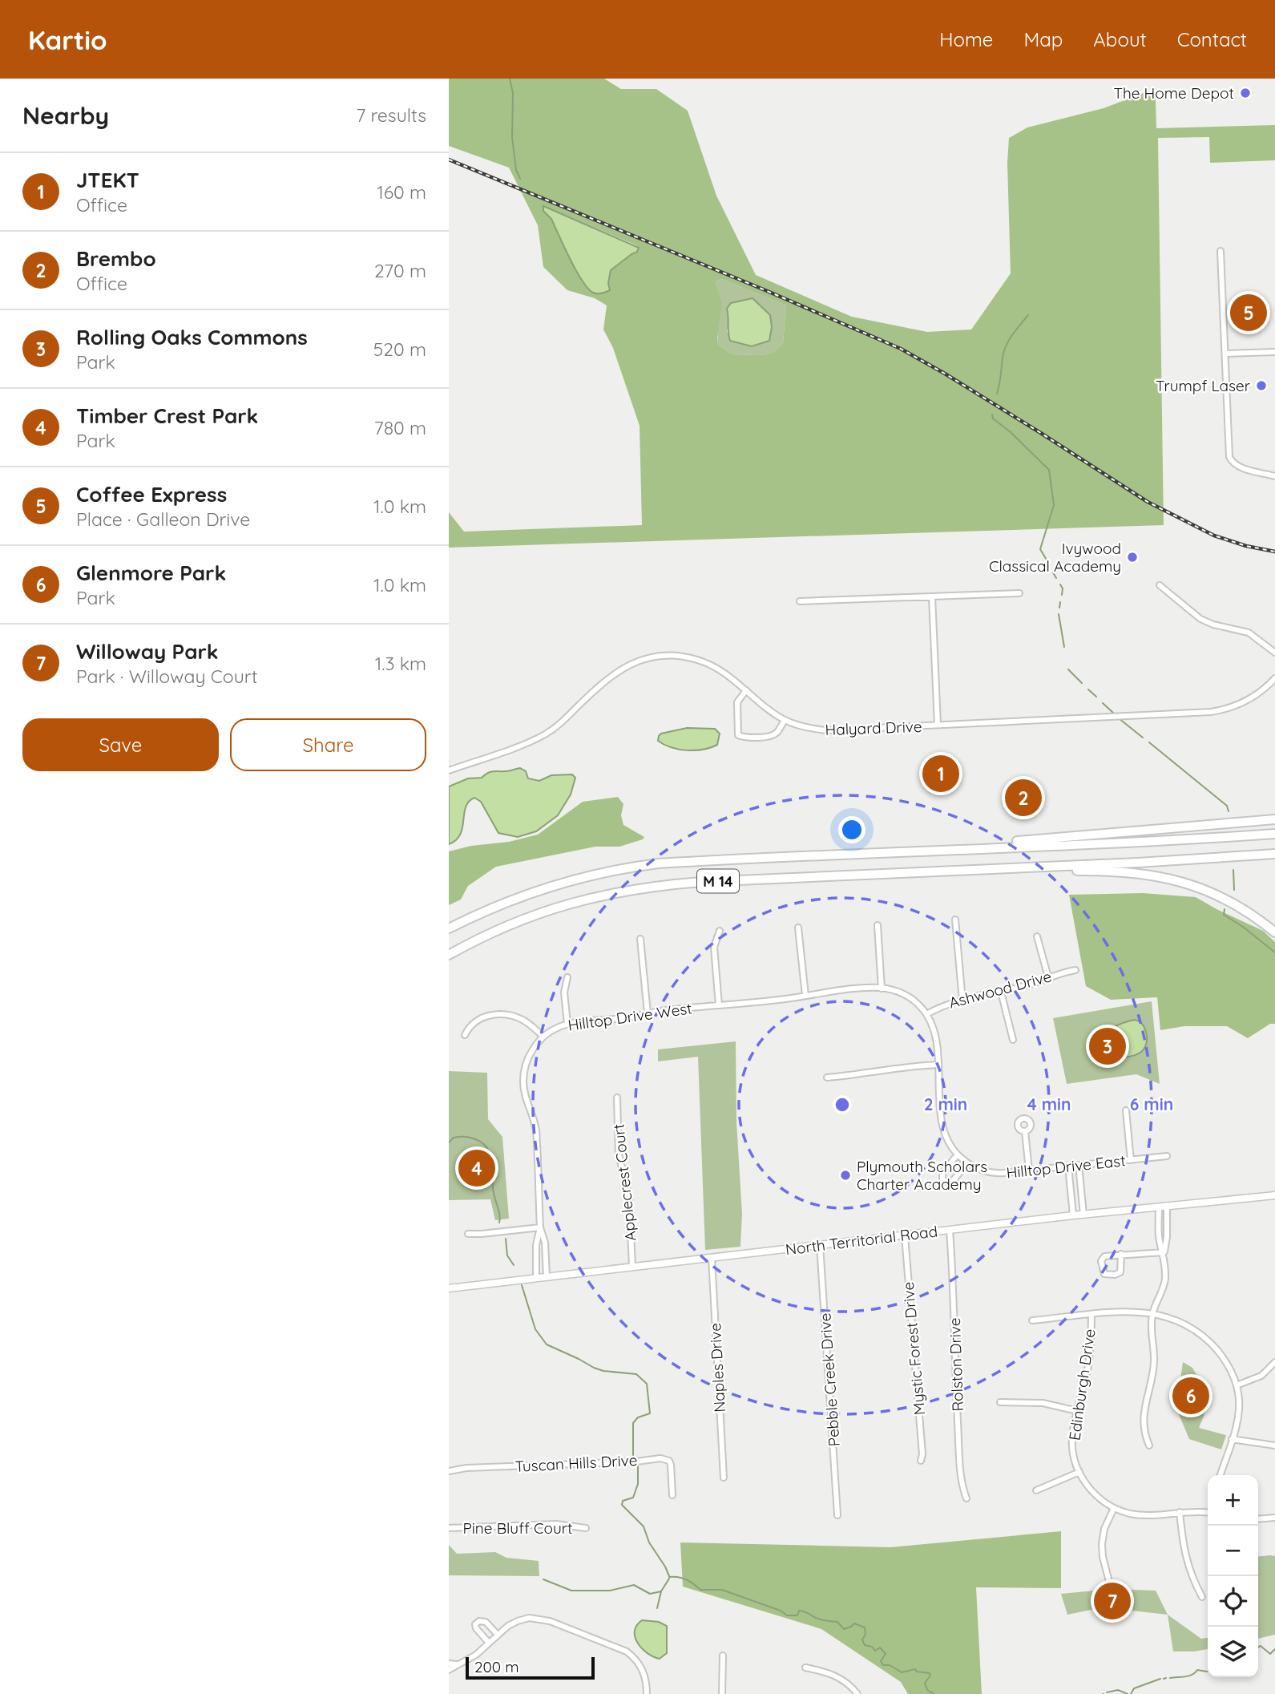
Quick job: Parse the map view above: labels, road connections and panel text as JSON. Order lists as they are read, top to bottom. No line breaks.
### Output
{"streets":{"highway":["M 14"],"main road":["North Territorial Road"],"street":["Halyard Drive","Ashwood Drive","Hilltop Drive West","Hilltop Drive East","Applecrest Court","Mystic Forest Drive","Rolston Drive","Naples Drive","Pebble Creek Drive","Edinburgh Drive","Tuscan Hills Drive","Pine Bluff Court"]},"crossings":[["Ashwood Drive","Hilltop Drive East"],["Hilltop Drive West","Hilltop Drive East"],["Hilltop Drive West","North Territorial Road"],["Applecrest Court","North Territorial Road"],["North Territorial Road","Mystic Forest Drive"],["North Territorial Road","Rolston Drive"],["North Territorial Road","Naples Drive"],["North Territorial Road","Pebble Creek Drive"]],"places":["The Home Depot","Trumpf Laser","Ivywood Classical Academy","Plymouth Scholars Charter Academy"],"scale_bar":"200 m","page":{"header":"Kartio","nav":["Home","Map","About","Contact"],"heading":["Nearby","7 results"],"list":[{"mark":"1","name":"JTEKT","note":"Office","value":"160 m"},{"mark":"2","name":"Brembo","note":"Office","value":"270 m"},{"mark":"3","name":"Rolling Oaks Commons","note":"Park","value":"520 m"},{"mark":"4","name":"Timber Crest Park","note":"Park","value":"780 m"},{"mark":"5","name":"Coffee Express","note":"Place · Galleon Drive","value":"1.0 km"},{"mark":"6","name":"Glenmore Park","note":"Park","value":"1.0 km"},{"mark":"7","name":"Willoway Park","note":"Park · Willoway Court","value":"1.3 km"}],"pins":["5","1","2","3","4","6","7"],"buttons":["Save","Share"],"map_buttons":["+","−"],"scale":"200 m"},"rings":["2 min","4 min","6 min"]}
